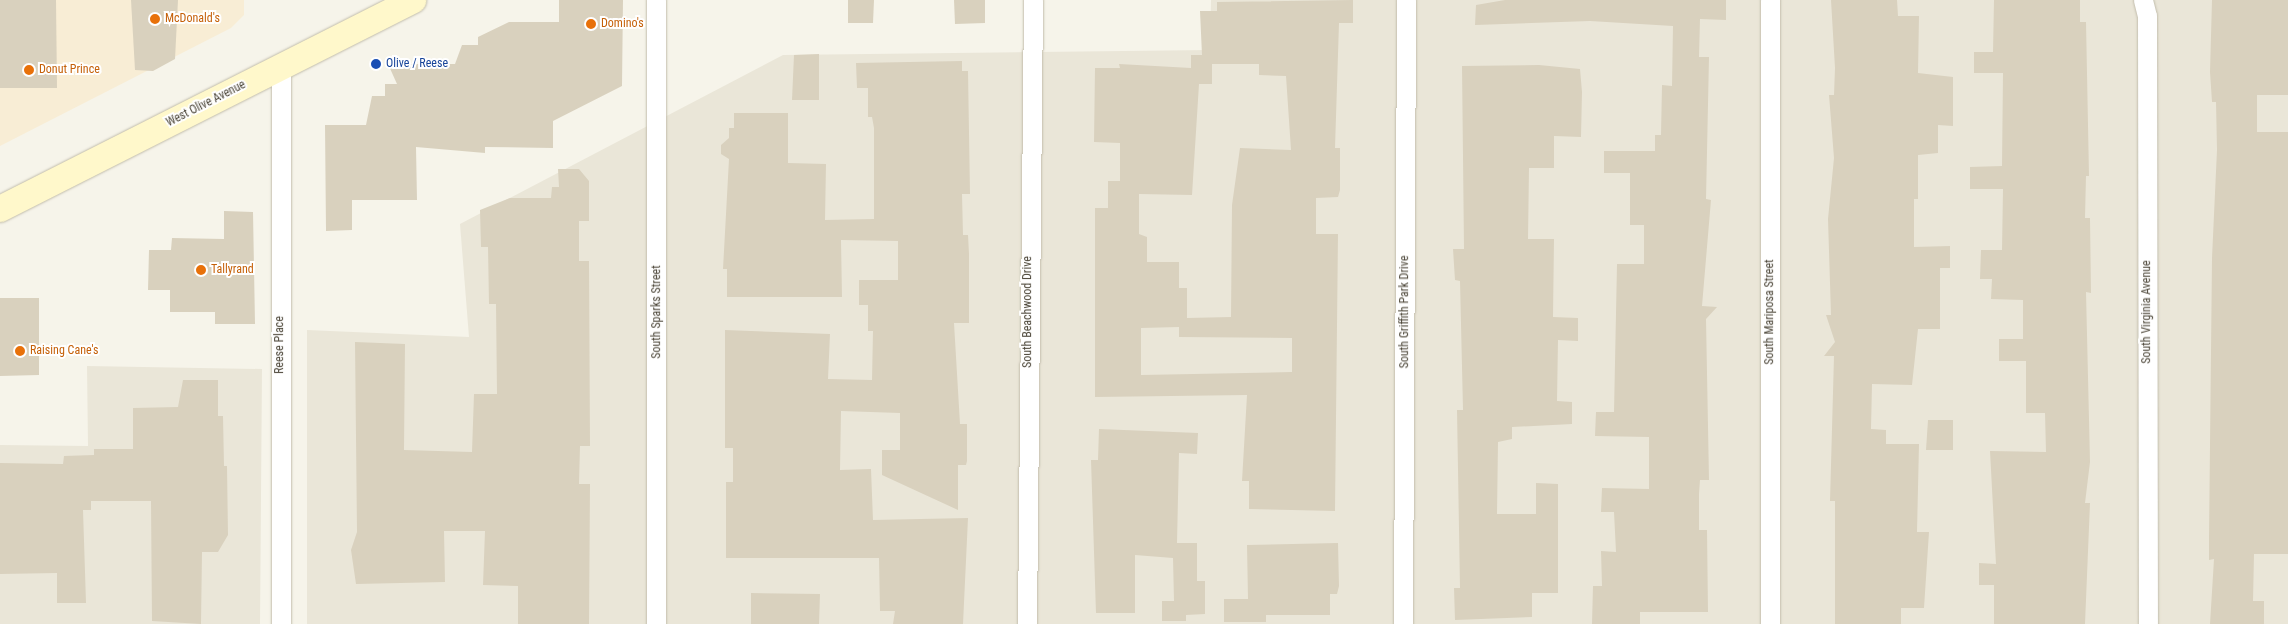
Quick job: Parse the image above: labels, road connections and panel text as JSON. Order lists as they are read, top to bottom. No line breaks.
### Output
{"streets":{"main road":["West Olive Avenue"],"street":["South Sparks Street","South Beachwood Drive","South Griffith Park Drive","South Mariposa Street","South Virginia Avenue","Reese Place"]},"crossings":[["West Olive Avenue","Reese Place"]],"places":["McDonald's","Domino's","Olive / Reese","Donut Prince","Tallyrand","Raising Cane's"]}
